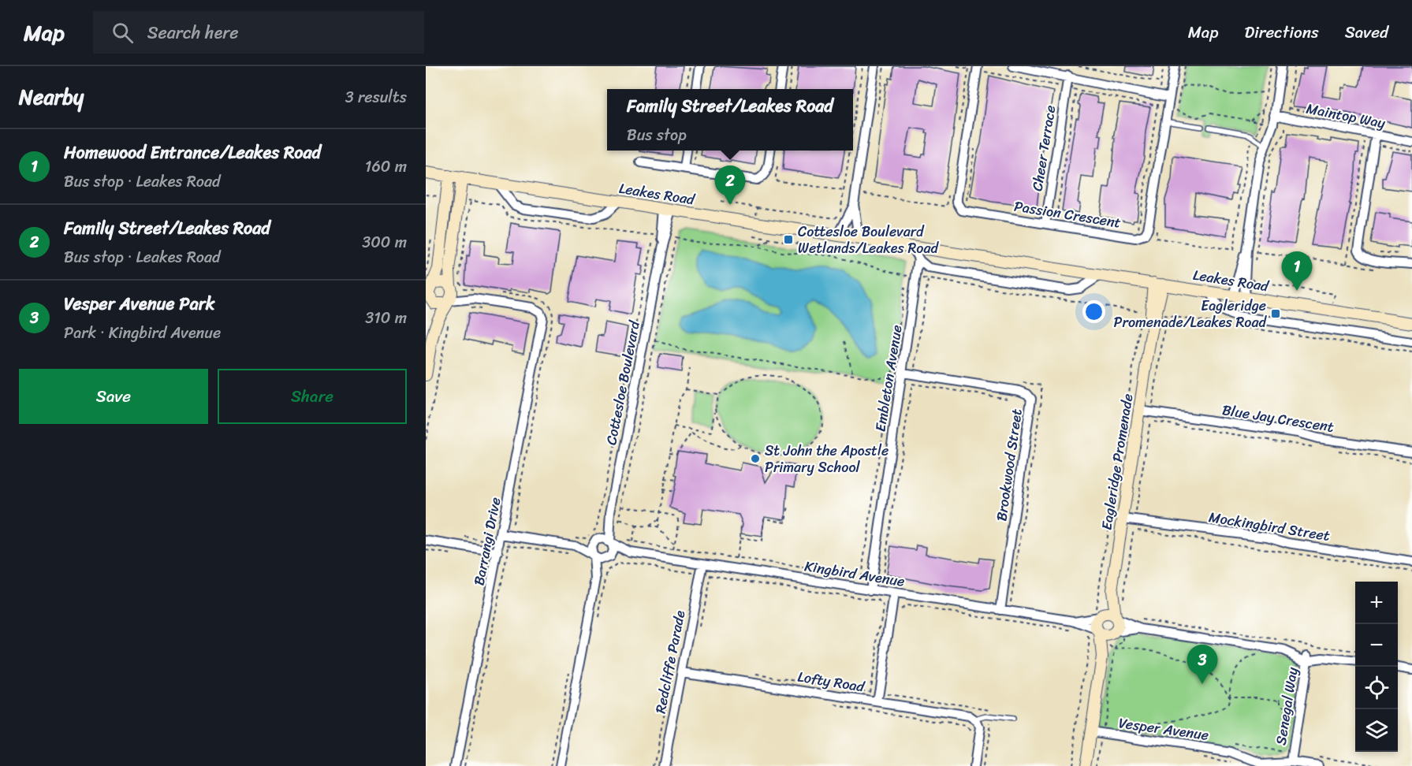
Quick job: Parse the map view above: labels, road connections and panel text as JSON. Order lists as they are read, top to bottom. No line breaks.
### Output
{"streets":{"main road":["Leakes Road","Eagleridge Promenade"],"street":["Maintop Way","Cheer Terrace","Passion Crescent","Embleton Avenue","Cottesloe Boulevard","Blue Jay Crescent","Brookwood Street","Mockingbird Street","Barrangi Drive","Kingbird Avenue","Redcliffe Parade","Lofty Road","Senegal Way","Vesper Avenue"]},"crossings":[["Cheer Terrace","Passion Crescent"],["Leakes Road","Cottesloe Boulevard"],["Leakes Road","Eagleridge Promenade"],["Embleton Avenue","Brookwood Street"],["Embleton Avenue","Kingbird Avenue"],["Cottesloe Boulevard","Kingbird Avenue"],["Blue Jay Crescent","Eagleridge Promenade"],["Eagleridge Promenade","Mockingbird Street"],["Eagleridge Promenade","Kingbird Avenue"],["Brookwood Street","Kingbird Avenue"],["Kingbird Avenue","Redcliffe Parade"],["Redcliffe Parade","Lofty Road"],["Senegal Way","Vesper Avenue"]],"places":{"transit":["Cottesloe Boulevard Wetlands/Leakes Road","Eagleridge Promenade/Leakes Road"],"other":["St John the Apostle Primary School"]},"page":{"header":"Map","search":"Search here","nav":["Map","Directions","Saved"],"heading":["Nearby","3 results"],"popup":["Family Street/Leakes Road","Bus stop"],"list":[{"mark":"1","name":"Homewood Entrance/Leakes Road","note":"Bus stop · Leakes Road","value":"160 m"},{"mark":"2","name":"Family Street/Leakes Road","note":"Bus stop · Leakes Road","value":"300 m"},{"mark":"3","name":"Vesper Avenue Park","note":"Park · Kingbird Avenue","value":"310 m"}],"pins":["2","1","3"],"buttons":["Save","Share"],"map_buttons":["+","−"]}}
